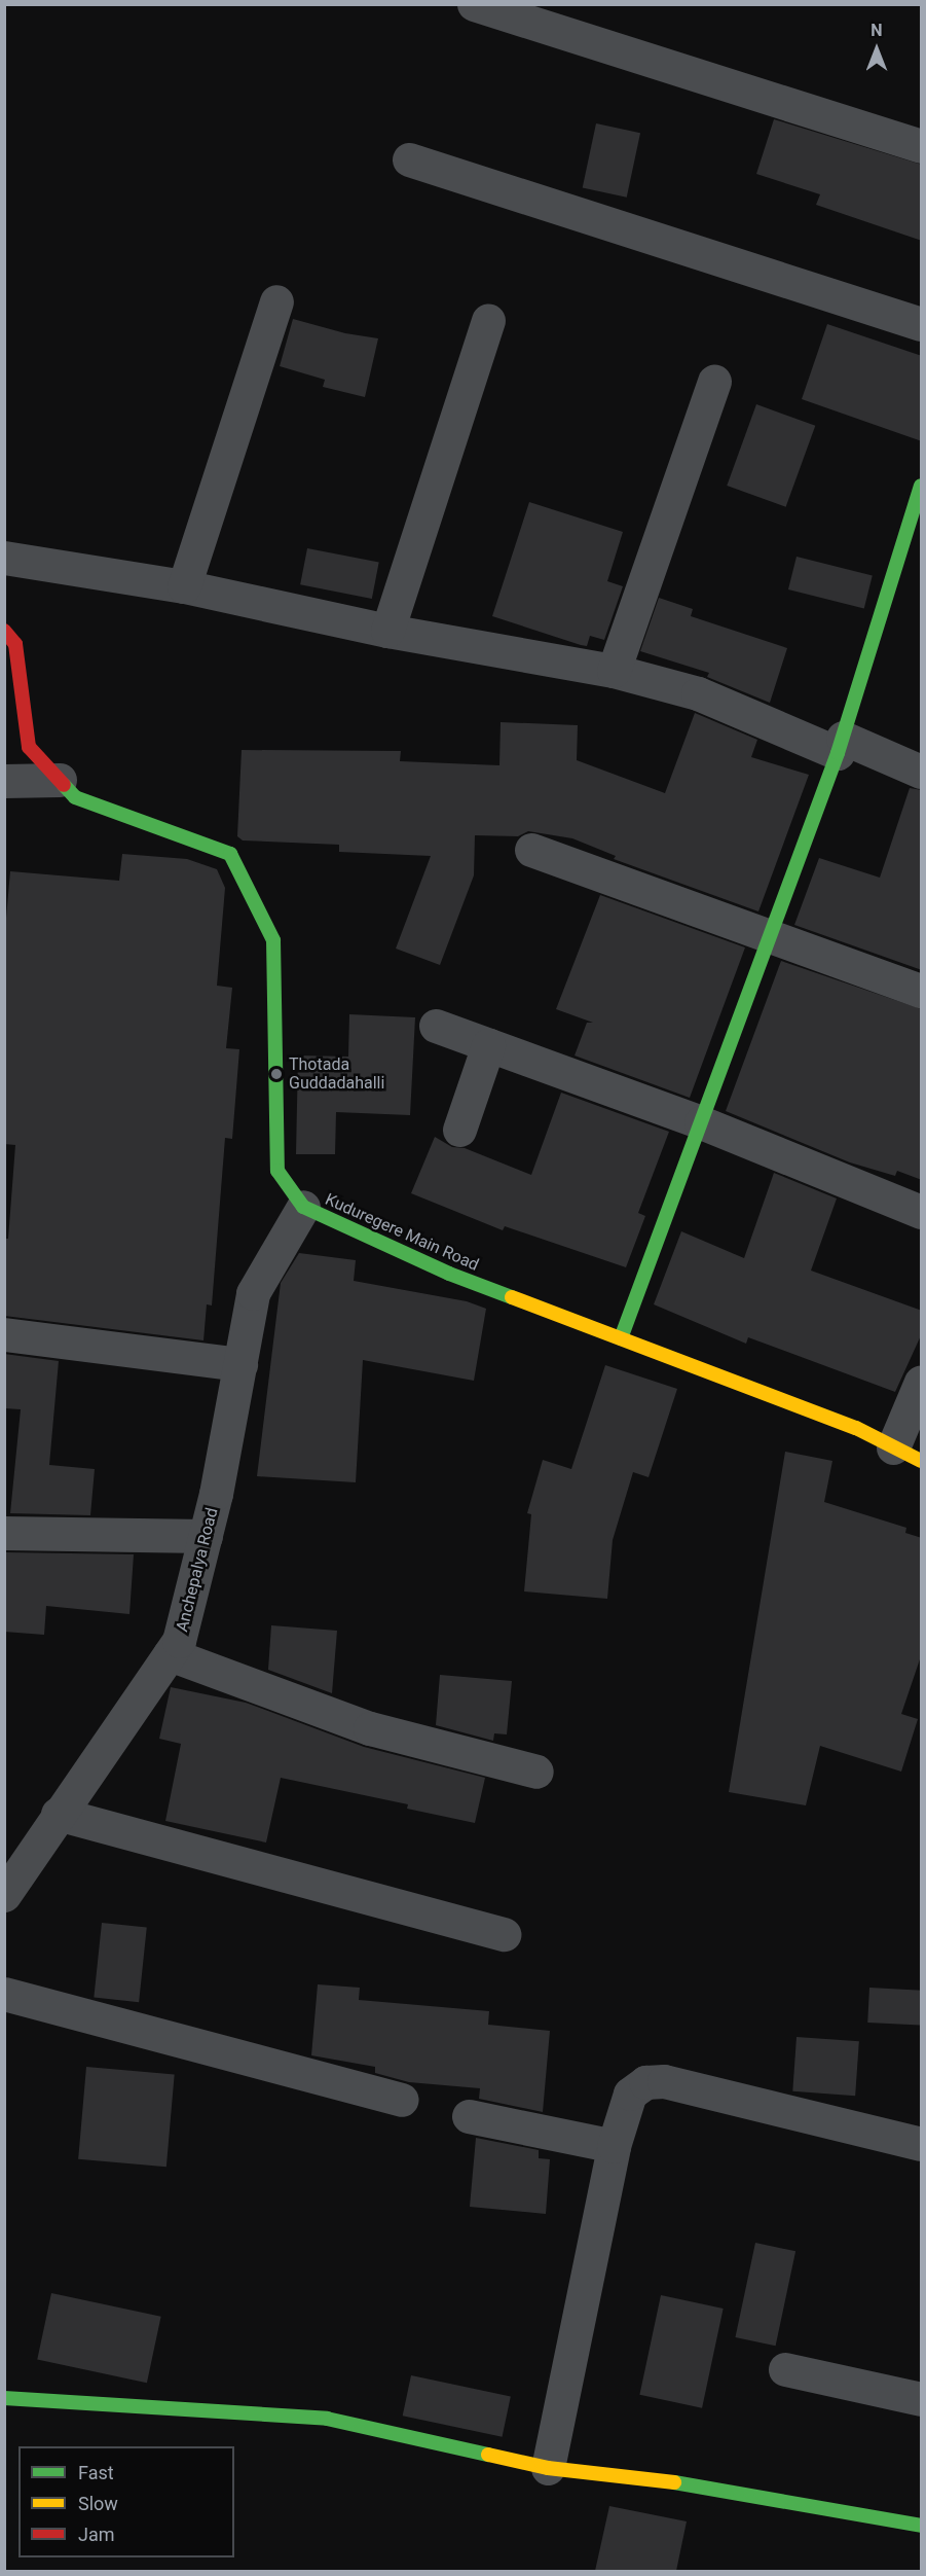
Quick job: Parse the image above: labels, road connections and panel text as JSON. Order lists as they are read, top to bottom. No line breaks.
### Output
{"streets":{"street":["Kuduregere Main Road","Anchepalya Road"]},"crossings":[["Kuduregere Main Road","Anchepalya Road"]],"places":["Thotada Guddadahalli"],"legend":["Fast","Slow","Jam"],"north":"top"}
